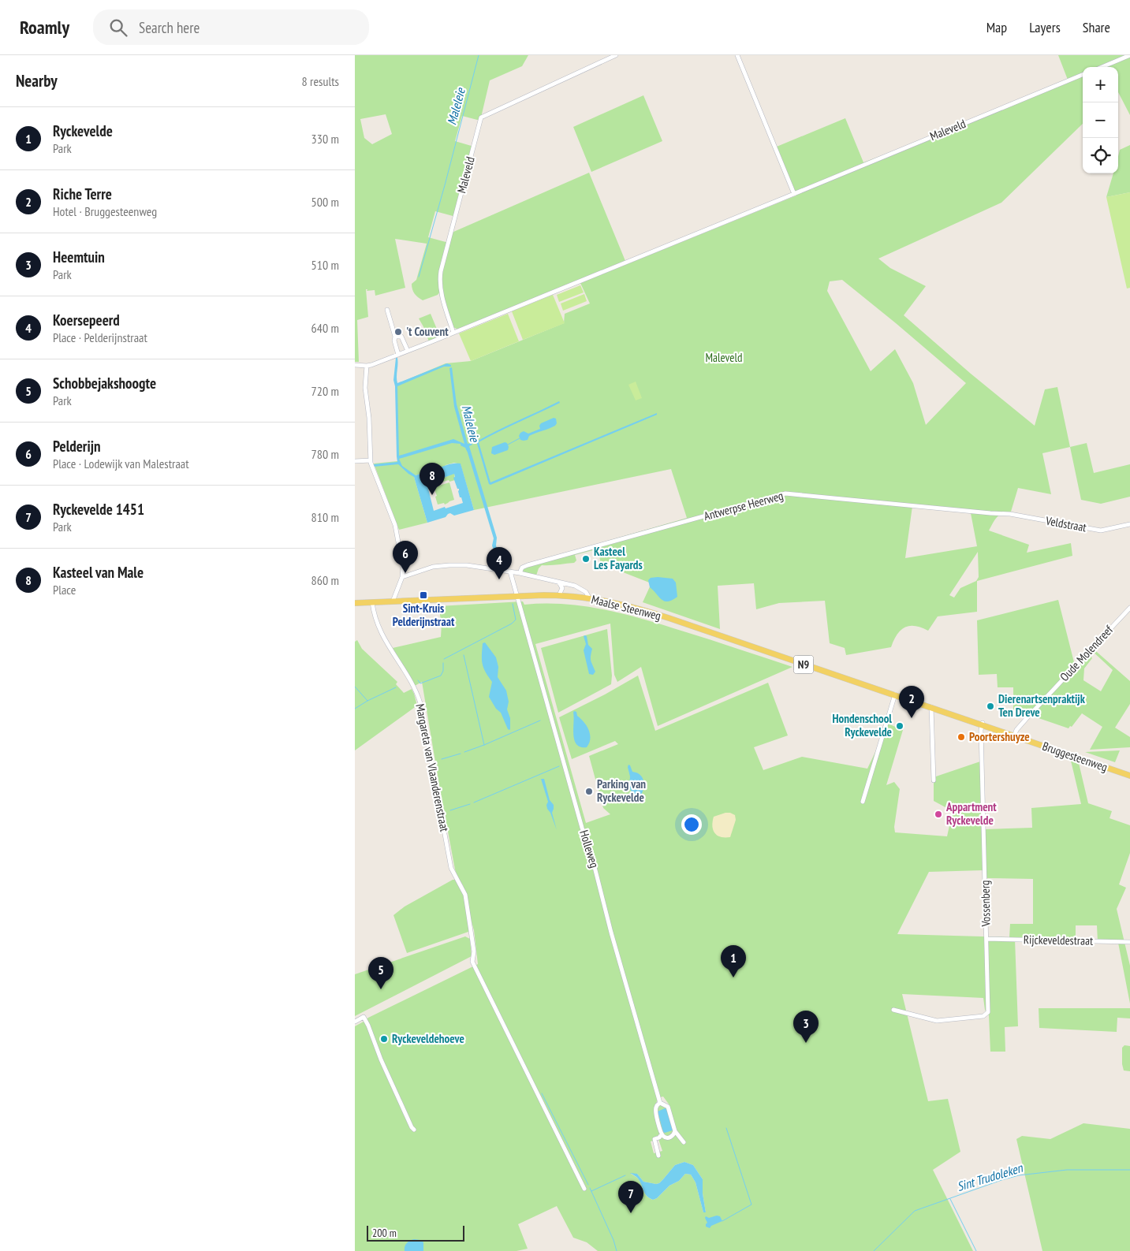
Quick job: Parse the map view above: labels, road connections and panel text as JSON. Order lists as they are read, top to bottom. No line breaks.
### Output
{"streets":{"main road":["Maalse Steenweg","N9","Bruggesteenweg"],"street":["Maleveld","Antwerpse Heerweg","Veldstraat","Oude Molendreef","Margareta van Vlaanderenstraat","Holleweg","Vossenberg","Rijckeveldestraat"]},"crossings":[["Antwerpse Heerweg","Veldstraat"],["Maalse Steenweg","Bruggesteenweg"],["Maalse Steenweg","Margareta van Vlaanderenstraat"],["Maalse Steenweg","Holleweg"],["Oude Molendreef","Bruggesteenweg"],["Bruggesteenweg","Vossenberg"],["Vossenberg","Rijckeveldestraat"]],"water":["Maleleie","Sint Trudoleken"],"parks":["Maleveld"],"places":{"other":["'t Couvent","Kasteel Les Fayards","Dierenartsenpraktijk Ten Dreve","Hondenschool Ryckevelde","Poortershuyze","Parking van Ryckevelde","Appartment Ryckevelde","Ryckeveldehoeve"],"transit":["Sint-Kruis Pelderijnstraat"]},"scale_bar":"200 m","page":{"header":"Roamly","search":"Search here","nav":["Map","Layers","Share"],"heading":["Nearby","8 results"],"map_buttons":["+","−"],"list":[{"mark":"1","name":"Ryckevelde","note":"Park","value":"330 m"},{"mark":"2","name":"Riche Terre","note":"Hotel · Bruggesteenweg","value":"500 m"},{"mark":"3","name":"Heemtuin","note":"Park","value":"510 m"},{"mark":"4","name":"Koersepeerd","note":"Place · Pelderijnstraat","value":"640 m"},{"mark":"5","name":"Schobbejakshoogte","note":"Park","value":"720 m"},{"mark":"6","name":"Pelderijn","note":"Place · Lodewijk van Malestraat","value":"780 m"},{"mark":"7","name":"Ryckevelde 1451","note":"Park","value":"810 m"},{"mark":"8","name":"Kasteel van Male","note":"Place","value":"860 m"}],"pins":["8","6","4","2","1","5","3","7"],"scale":"200 m"}}
